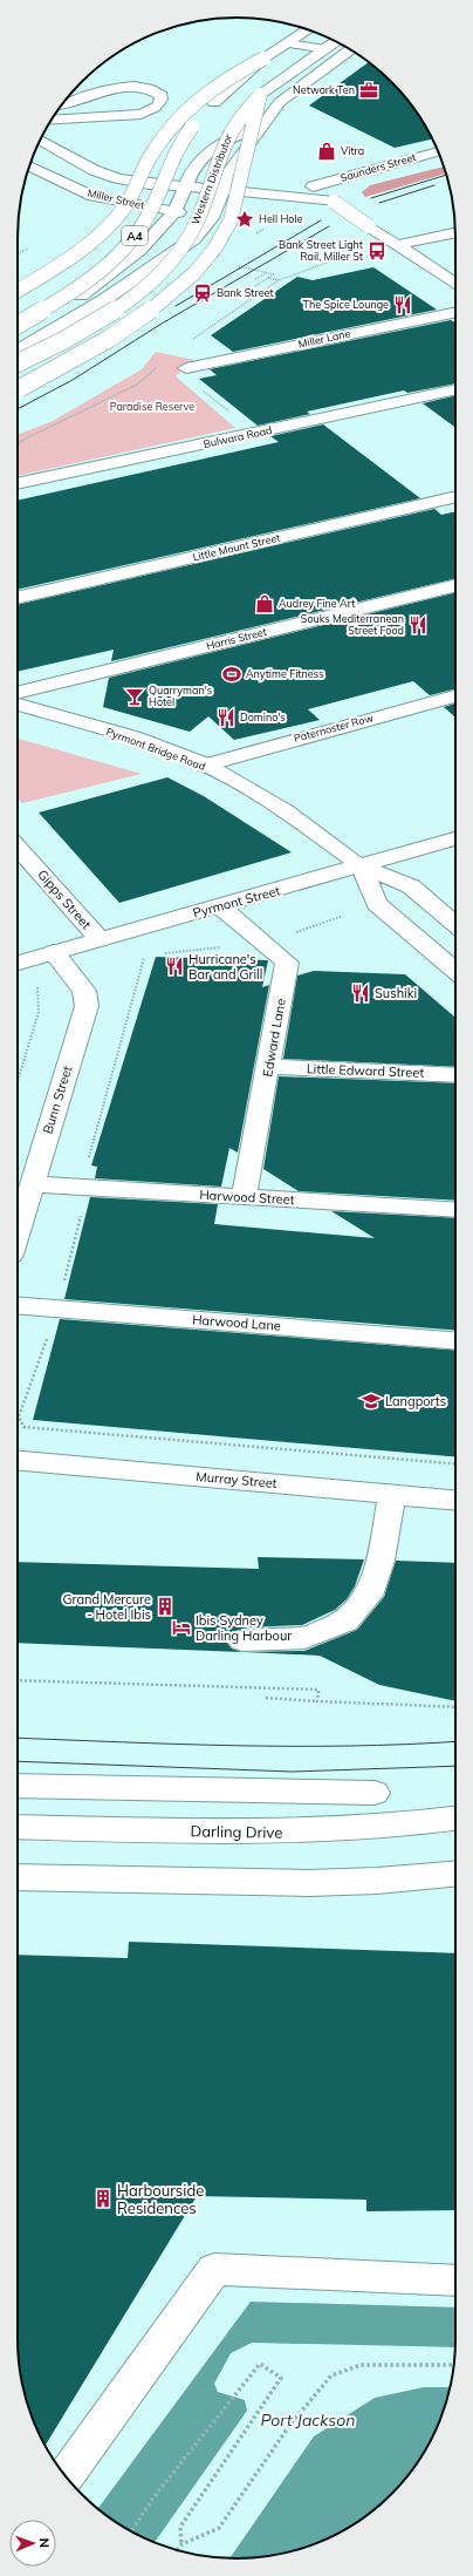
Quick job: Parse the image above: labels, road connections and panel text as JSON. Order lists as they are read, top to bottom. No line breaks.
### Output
{"streets":{"main road":["Saunders Street","Western Distributor","Miller Street","A4","Miller Lane","Bulwara Road","Little Mount Street","Harris Street","Paternoster Row","Pyrmont Bridge Road","Gipps Street","Pyrmont Street","Edward Lane","Little Edward Street","Bunn Street","Harwood Street","Harwood Lane","Murray Street","Darling Drive"]},"crossings":[["Paternoster Row","Pyrmont Bridge Road"],["Pyrmont Bridge Road","Pyrmont Street"],["Gipps Street","Pyrmont Street"],["Pyrmont Street","Edward Lane"],["Pyrmont Street","Bunn Street"],["Edward Lane","Little Edward Street"],["Edward Lane","Harwood Street"],["Bunn Street","Harwood Street"]],"water":["Port Jackson"],"parks":["Paradise Reserve"],"places":{"office":["Network Ten"],"shop":["Vitra","Audrey Fine Art"],"place":["Hell Hole"],"bus stop":["Bank Street Light Rail, Miller St"],"station":["Bank Street"],"restaurant":["The Spice Lounge","Souks Mediterranean Street Food","Domino's","Hurricane's Bar and Grill","Sushiki"],"sports":["Anytime Fitness"],"bar":["Quarryman's Hotel"],"school or university":["Langports"],"building":["Grand Mercure - Hotel Ibis","Harbourside Residences"],"hotel":["Ibis Sydney Darling Harbour"]},"north":"right"}
